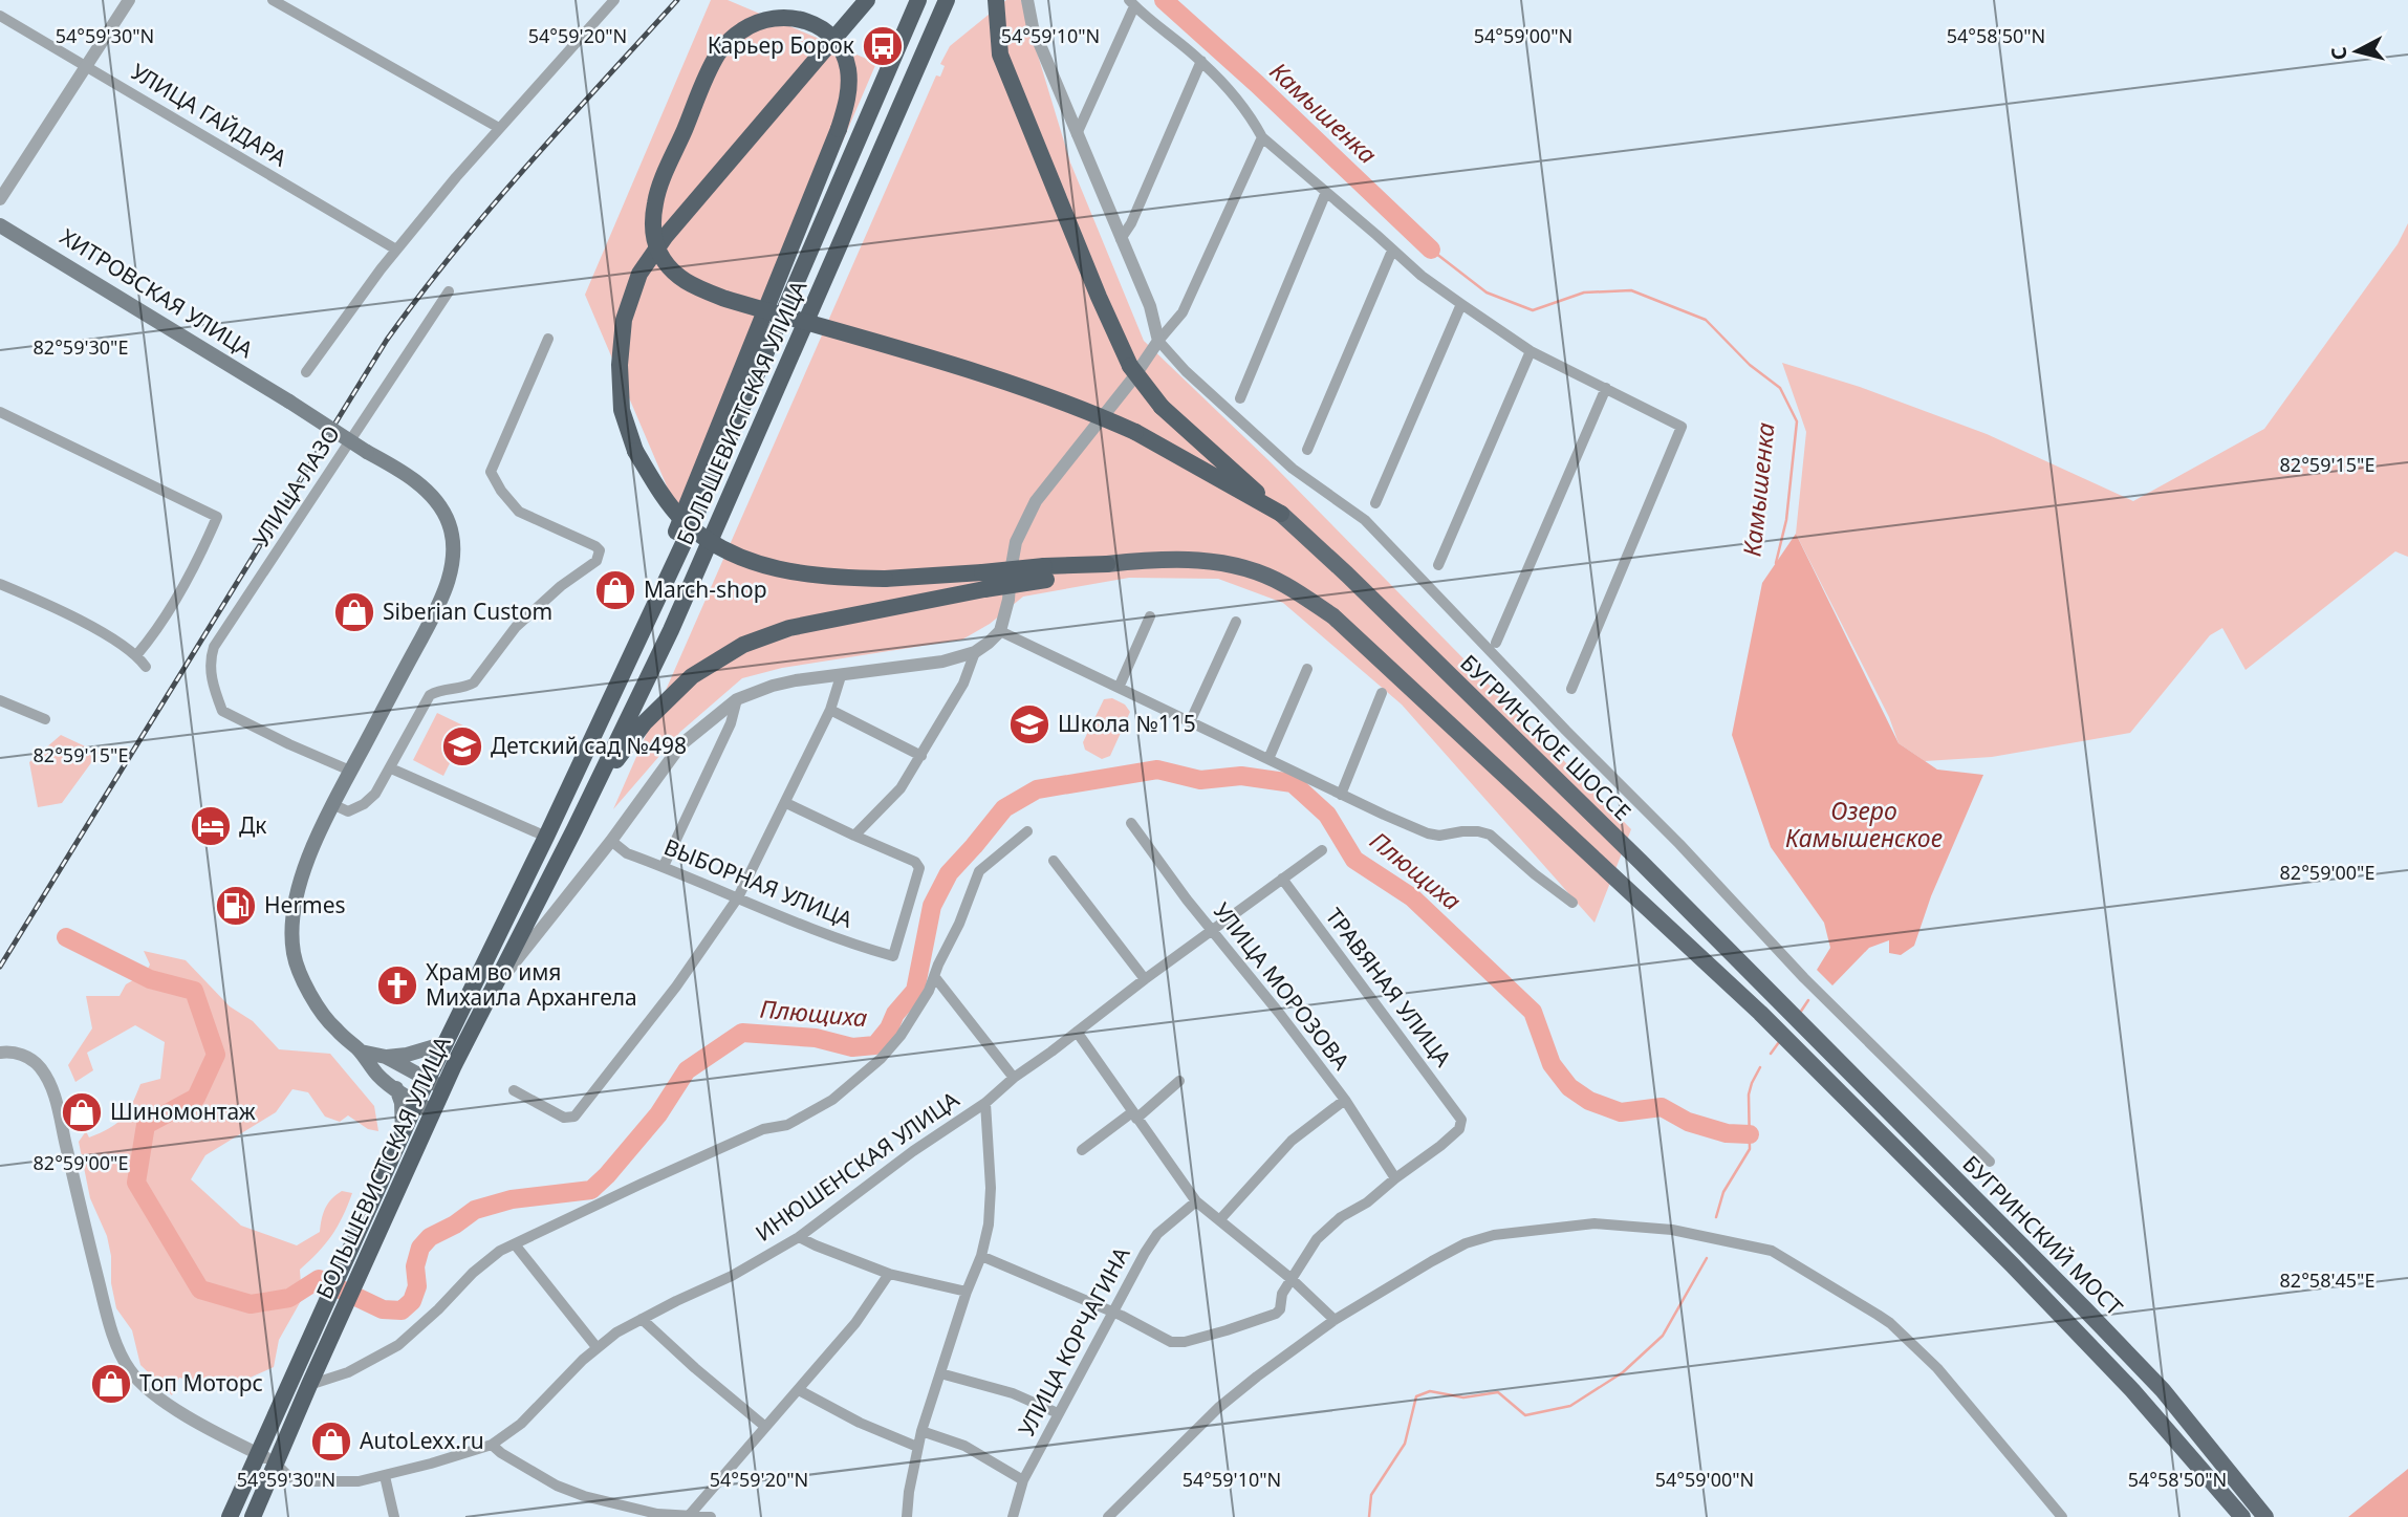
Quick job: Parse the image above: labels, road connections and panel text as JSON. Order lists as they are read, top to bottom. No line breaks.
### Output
{"streets":{"highway":["БОЛЬШЕВИСТСКАЯ УЛИЦА"],"main road":["ХИТРОВСКАЯ УЛИЦА","БУГРИНСКОЕ ШОССЕ","БУГРИНСКИЙ МОСТ"],"street":["УЛИЦА ГАЙДАРА","УЛИЦА ЛАЗО","ВЫБОРНАЯ УЛИЦА","УЛИЦА МОРОЗОВА","ТРАВЯНАЯ УЛИЦА","ИНЮШЕНСКАЯ УЛИЦА","УЛИЦА КОРЧАГИНА"]},"crossings":[["ХИТРОВСКАЯ УЛИЦА","БОЛЬШЕВИСТСКАЯ УЛИЦА"],["ХИТРОВСКАЯ УЛИЦА","УЛИЦА ЛАЗО"],["БОЛЬШЕВИСТСКАЯ УЛИЦА","ИНЮШЕНСКАЯ УЛИЦА"],["БУГРИНСКОЕ ШОССЕ","БУГРИНСКИЙ МОСТ"],["УЛИЦА МОРОЗОВА","ТРАВЯНАЯ УЛИЦА"],["УЛИЦА МОРОЗОВА","ИНЮШЕНСКАЯ УЛИЦА"],["ТРАВЯНАЯ УЛИЦА","ИНЮШЕНСКАЯ УЛИЦА"]],"water":["Камышенка","Озеро Камышенское","Плющиха"],"places":{"bus stop":["Карьер Борок"],"shop":["March-shop","Siberian Custom","Шиномонтаж","Топ Моторс","AutoLexx.ru"],"school or university":["Школа №115","Детский сад №498"],"hotel":["Дк"],"fuel station":["Hermes"],"church":["Храм во имя Михаила Архангела"]},"north":"left","coordinates":["54°59'30\"N","54°59'20\"N","54°59'10\"N","54°59'00\"N","54°58'50\"N","82°59'30\"E","82°59'15\"E","82°59'00\"E","82°58'45\"E"]}
